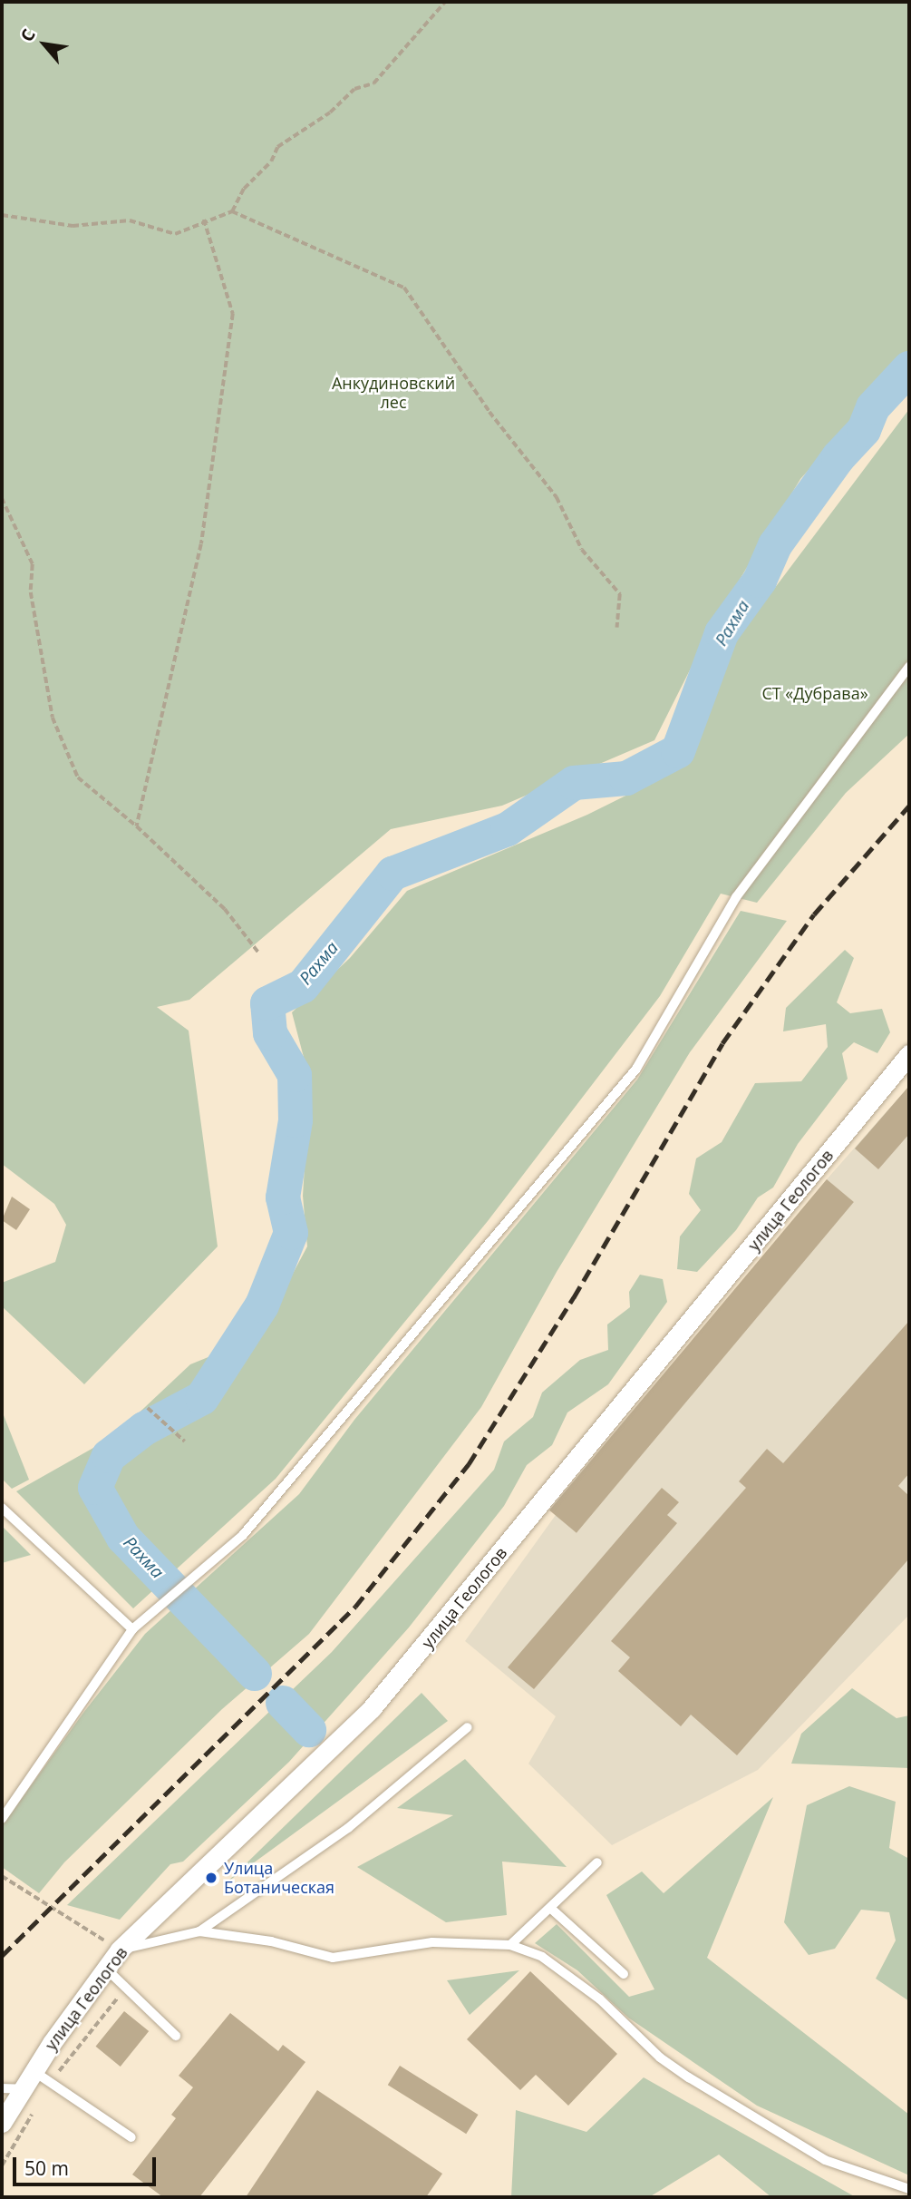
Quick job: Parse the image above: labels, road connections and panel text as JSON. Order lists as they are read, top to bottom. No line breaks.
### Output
{"streets":{"street":["улица Геологов"]},"water":["Рахма"],"parks":["Анкудиновский лес","СТ «Дубрава»"],"places":["Улица Ботаническая"],"scale_bar":"50 m","north":"top left"}
